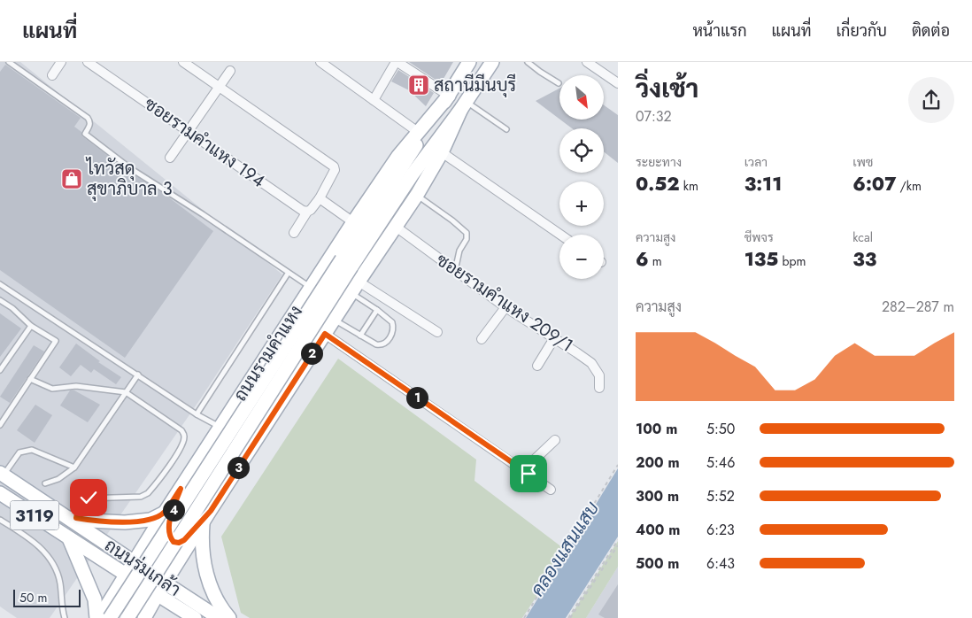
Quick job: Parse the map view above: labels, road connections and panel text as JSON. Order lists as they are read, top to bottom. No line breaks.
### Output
{"streets":{"main road":["ถนนรามคำแหง","3119","ถนนร่มเกล้า"],"street":["ซอยรามคำแหง 194","ซอยรามคำแหง 209/1"]},"crossings":[["ซอยรามคำแหง 209/1","ถนนรามคำแหง"],["ถนนรามคำแหง","ถนนร่มเกล้า"]],"water":["คลองแสนแสบ"],"places":{"building":["สถานีมีนบุรี"],"shop":["ไทวัสดุ สุขาภิบาล 3"]},"scale_bar":"50 m","north":"bottom right","page":{"header":"แผนที่","nav":["หน้าแรก","แผนที่","เกี่ยวกับ","ติดต่อ"],"heading":["วิ่งเช้า","07:32"],"map_buttons":["+","−"],"stats":[["ระยะทาง","0.52 km"],["เวลา","3:11"],["เพซ","6:07 /km"],["ความสูง","6 m"],["ชีพจร","135 bpm"],["kcal","33"]],"chart":["ความสูง","282–287 m"],"pins":["2","1","3","4"],"list":[{"name":"100 m","note":"5:50"},{"name":"200 m","note":"5:46"},{"name":"300 m","note":"5:52"},{"name":"400 m","note":"6:23"},{"name":"500 m","note":"6:43"}],"scale":"50 m"}}
